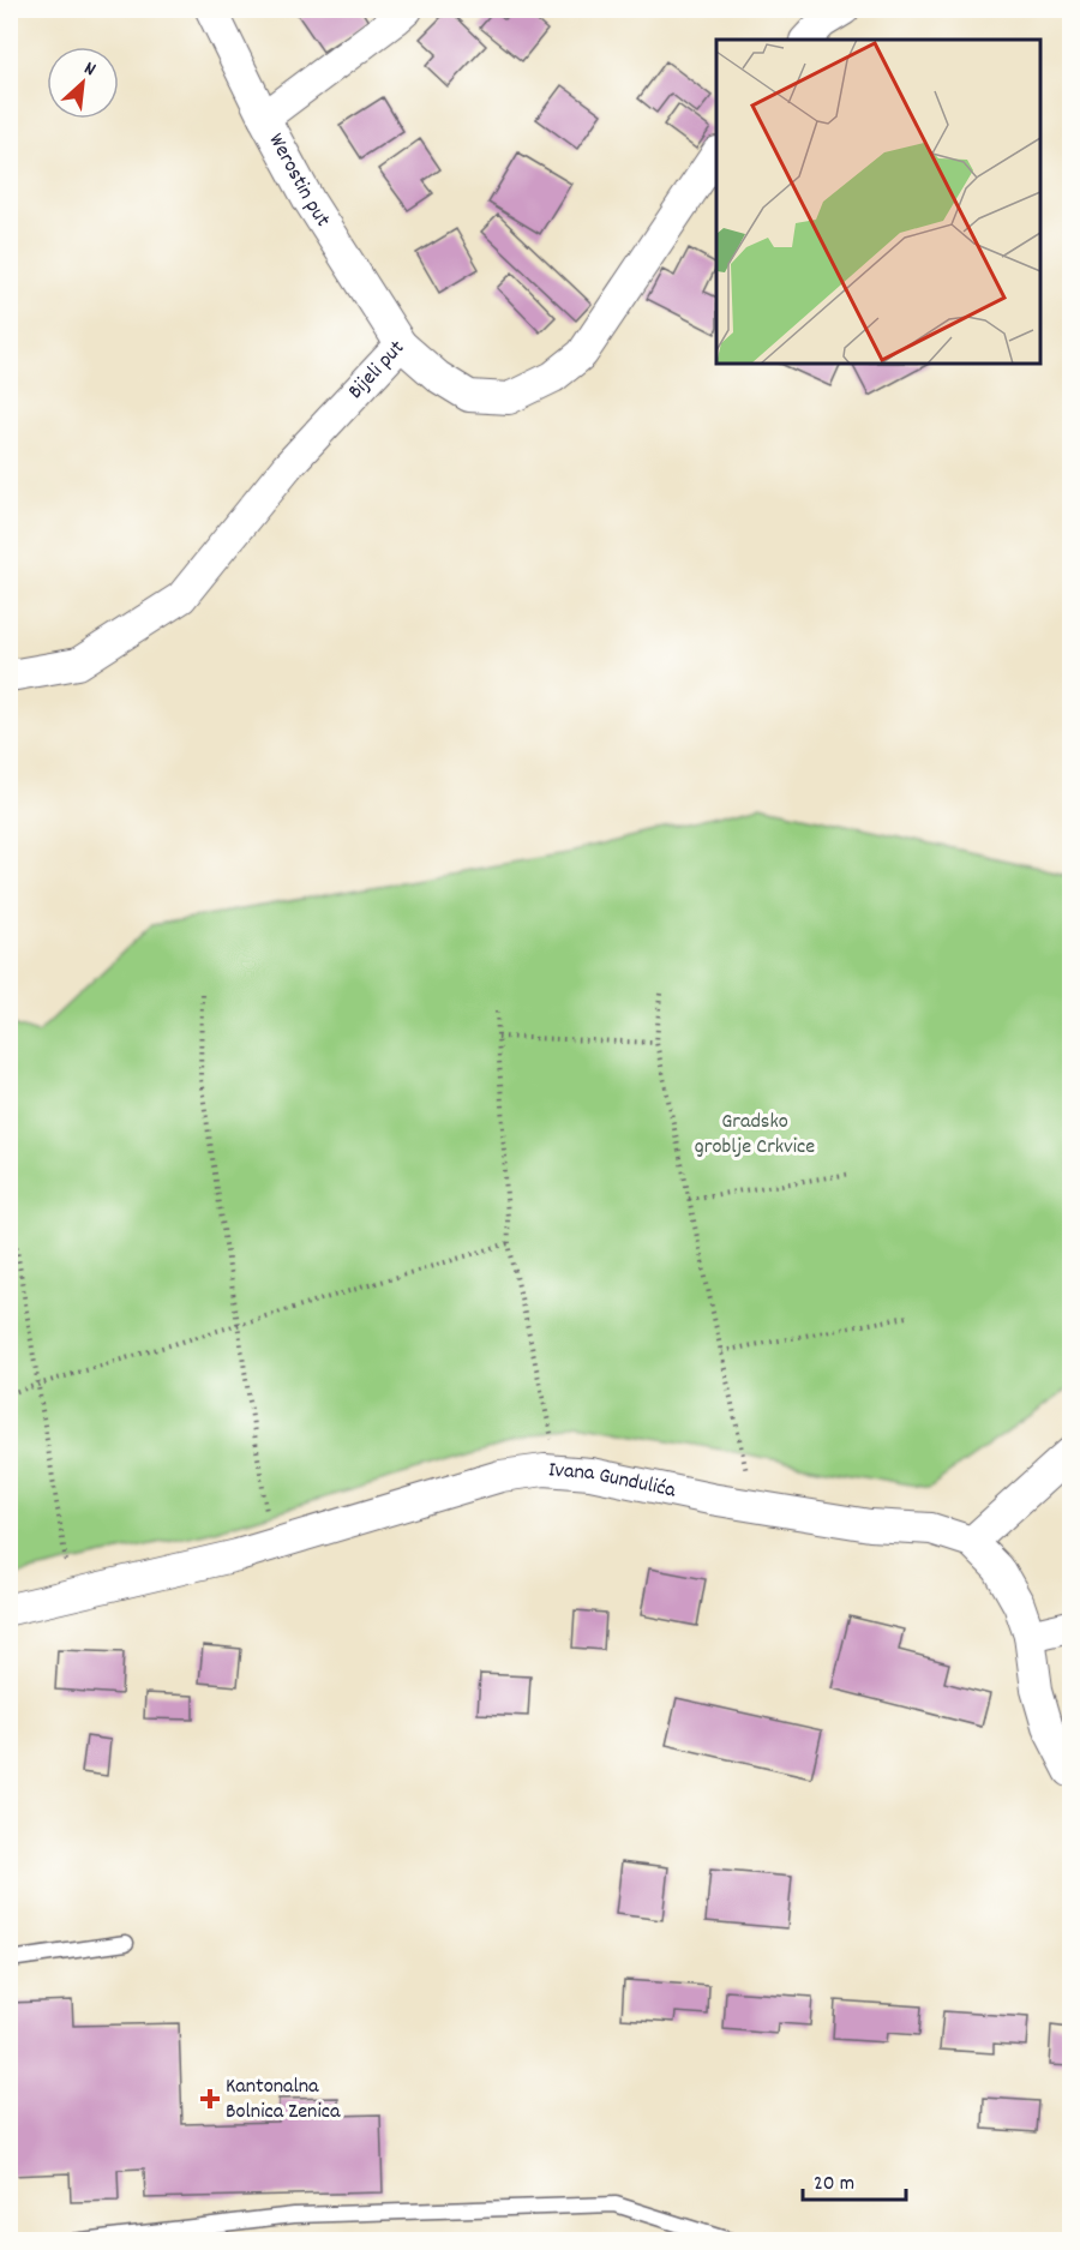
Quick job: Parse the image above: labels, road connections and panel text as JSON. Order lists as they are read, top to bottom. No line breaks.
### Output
{"streets":{"street":["Werostin put","Bijeli put","Ivana Gundulića"]},"crossings":[["Werostin put","Bijeli put"]],"parks":["Gradsko groblje Crkvice"],"places":{"health":["Kantonalna Bolnica Zenica"]},"scale_bar":"20 m","north":"top right"}
